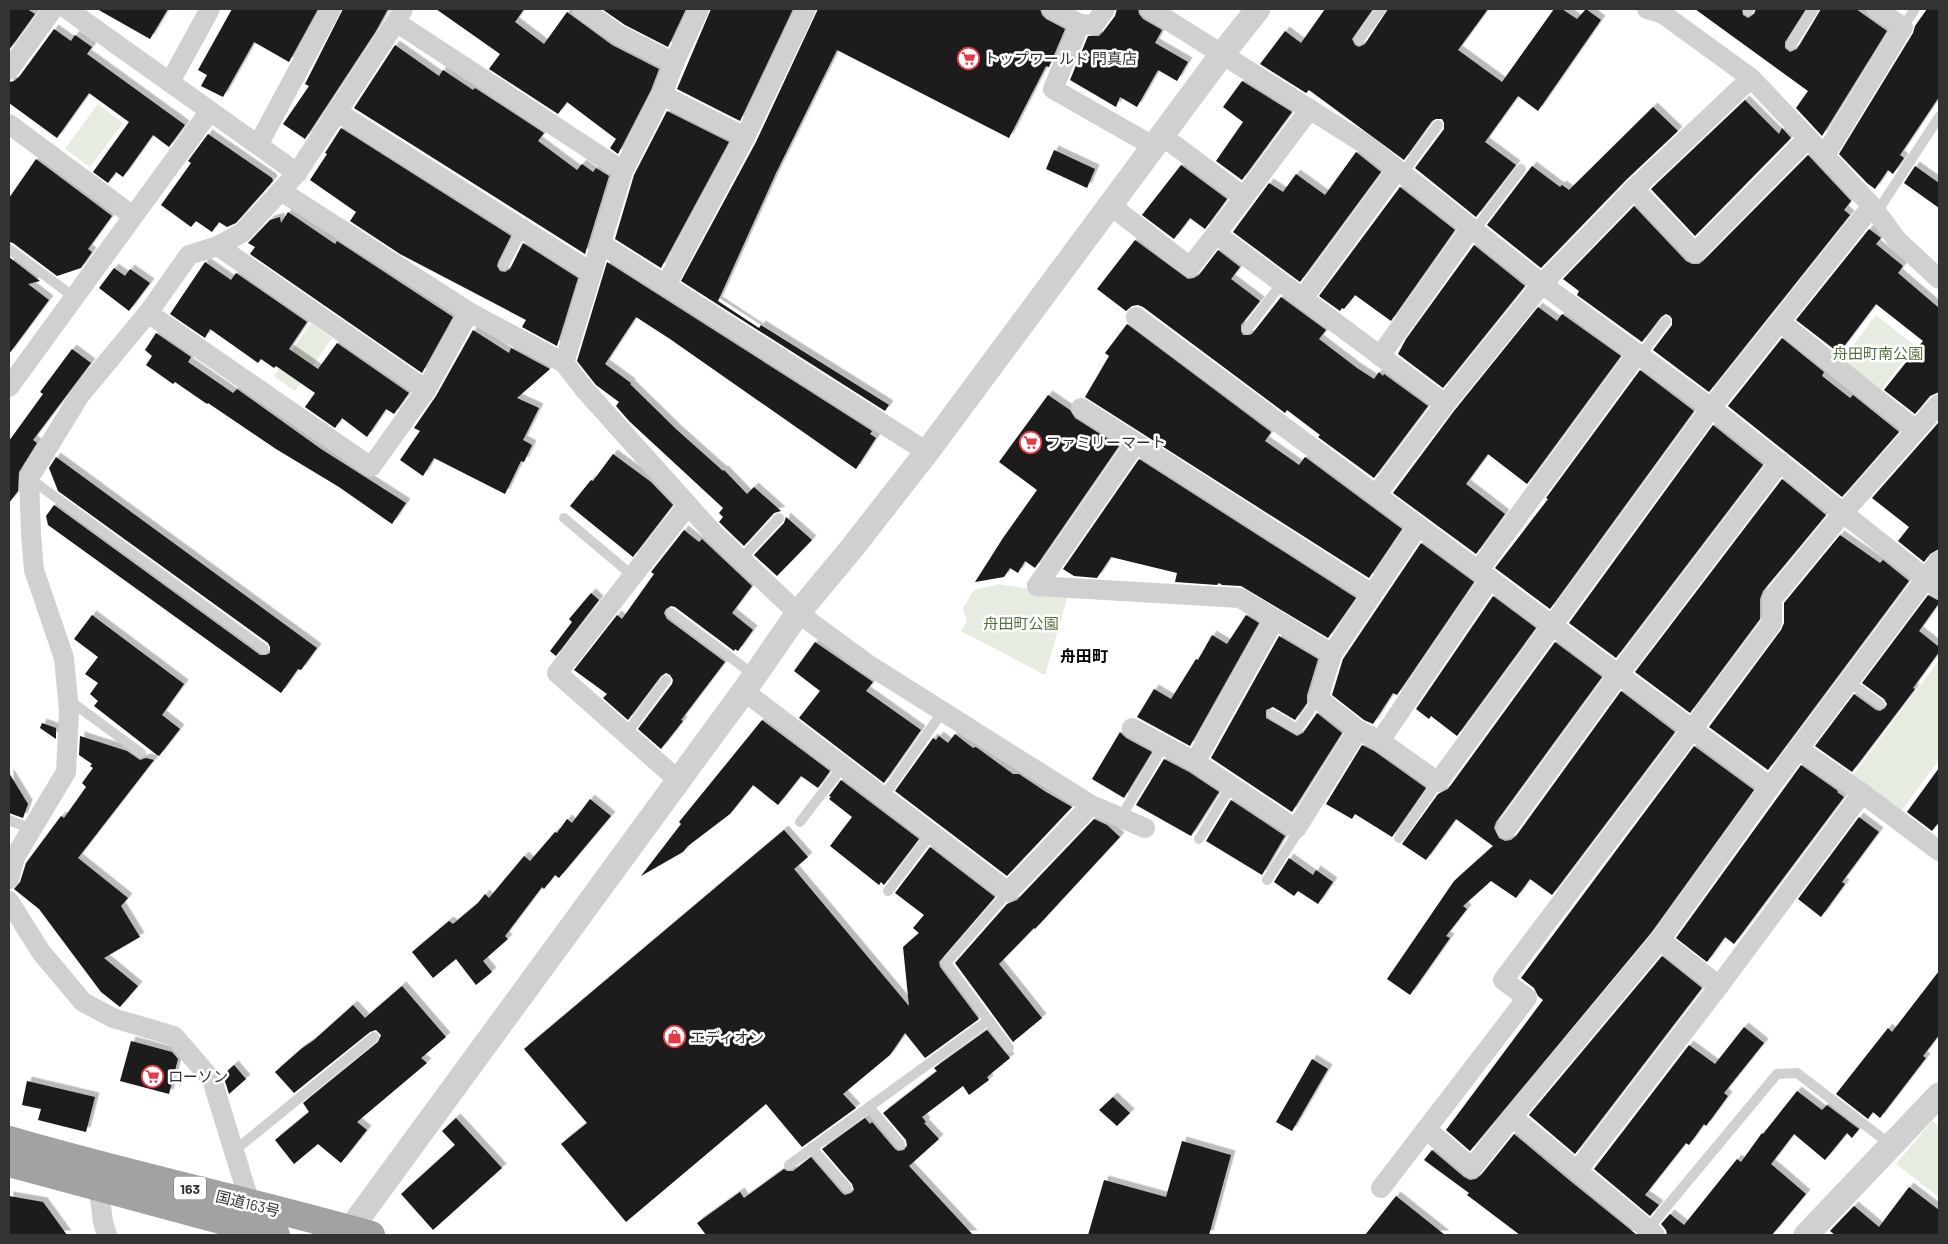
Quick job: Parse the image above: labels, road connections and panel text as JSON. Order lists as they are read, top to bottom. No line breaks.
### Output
{"streets":{"highway":["163","国道163号"]},"districts":["舟田町"],"parks":["舟田町南公園","舟田町公園"],"places":{"supermarket":["トップワールド 門真店","ファミリーマート","ローソン"],"shop":["エディオン"]}}
